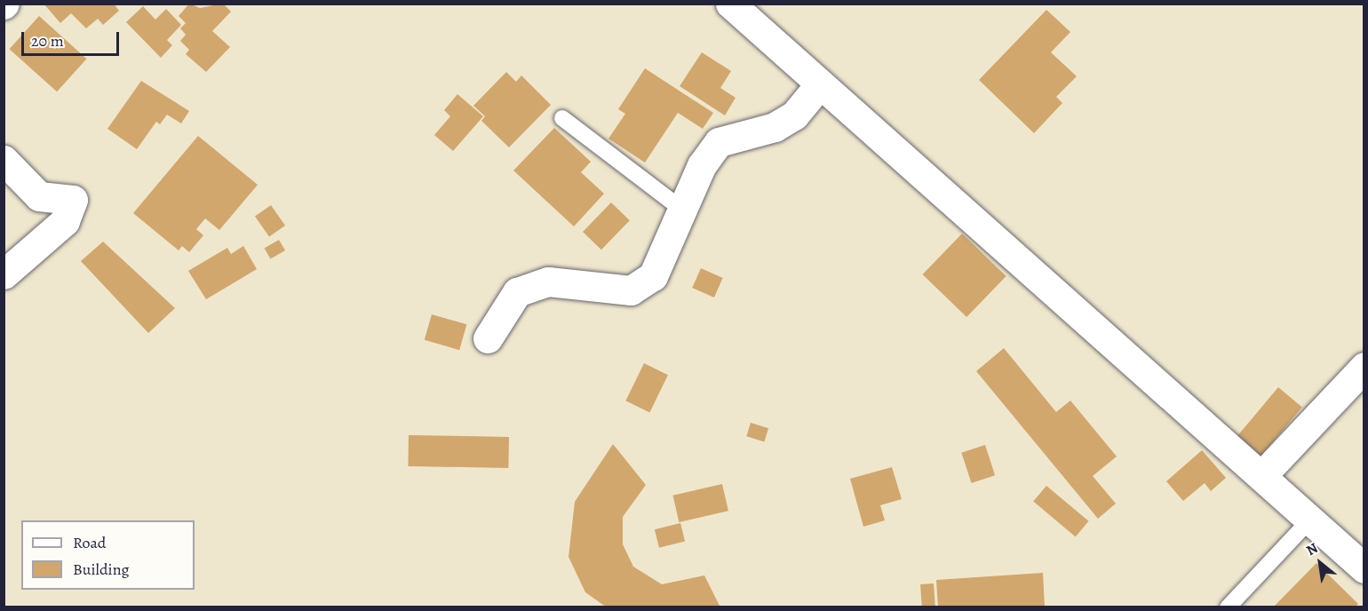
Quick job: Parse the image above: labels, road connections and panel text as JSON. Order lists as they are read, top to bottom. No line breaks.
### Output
{"legend":["Road","Building"],"scale_bar":"20 m","north":"top left"}
